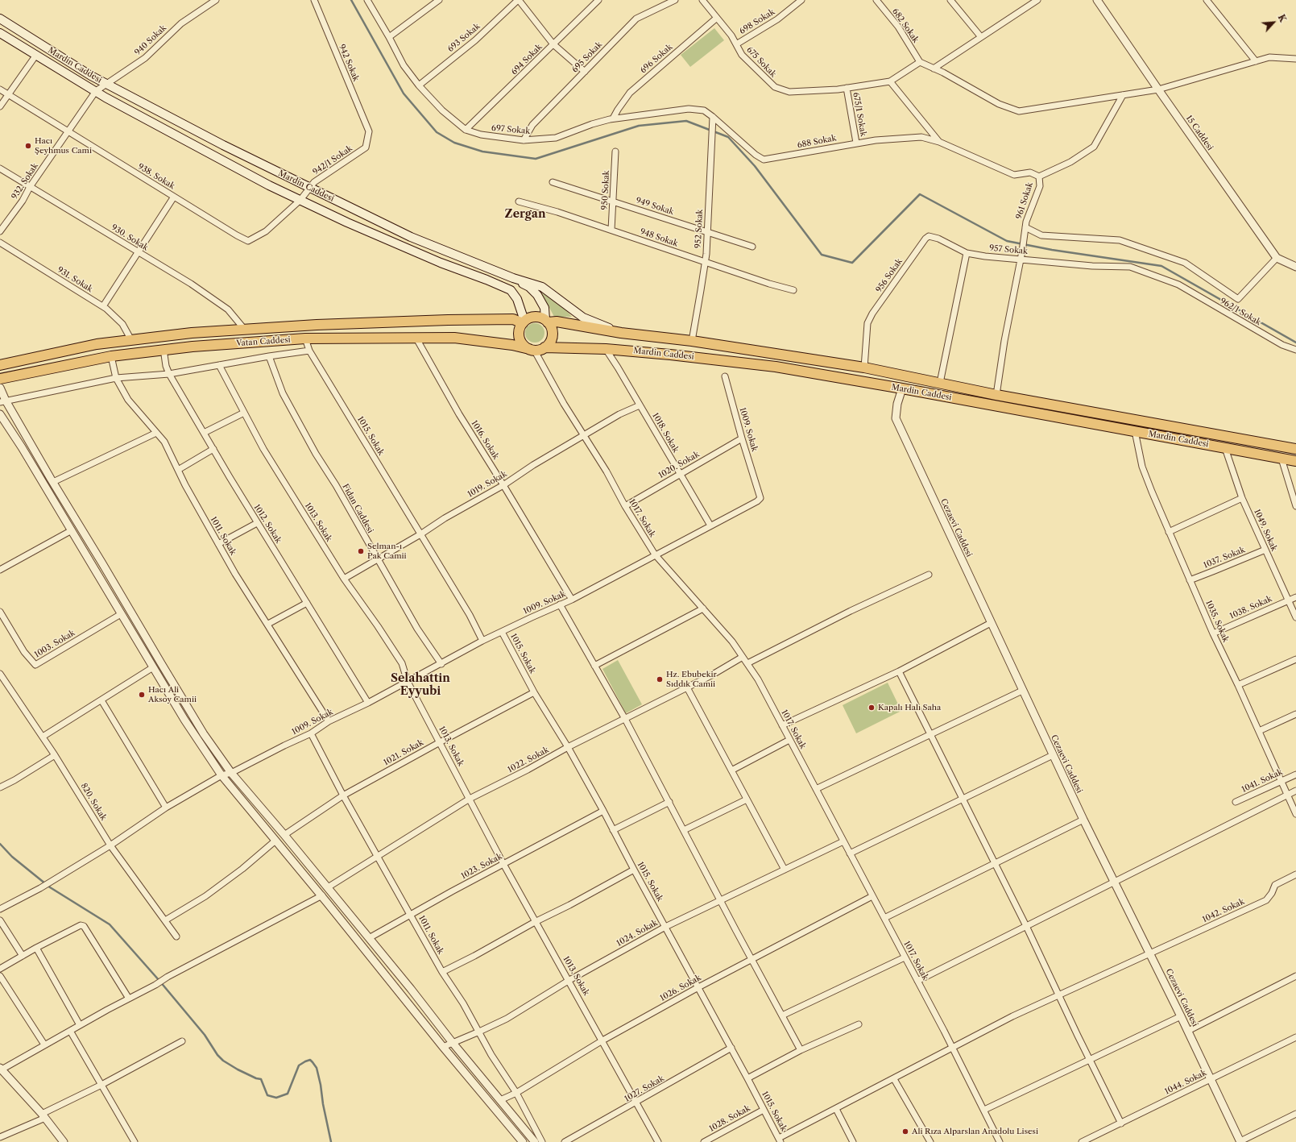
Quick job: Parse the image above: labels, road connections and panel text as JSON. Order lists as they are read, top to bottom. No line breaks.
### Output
{"streets":{"highway":["Mardin Caddesi","Vatan Caddesi"],"street":["698 Sokak","682 Sokak","693 Sokak","940 Sokak","695 Sokak","696 Sokak","694 Sokak","675 Sokak","942 Sokak","675/1 Sokak","697 Sokak","15 Caddesi","688 Sokak","942/1 Sokak","938. Sokak","932. Sokak","950 Sokak","961 Sokak","949 Sokak","952 Sokak","930. Sokak","948 Sokak","957 Sokak","956 Sokak","931. Sokak","962/1 Sokak","1009. Sokak","1018. Sokak","1015. Sokak","1016. Sokak","1020. Sokak","1019. Sokak","Fidan Caddesi","1017. Sokak","1013. Sokak","1012. Sokak","Cezaevi Caddesi","1049. Sokak","1011. Sokak","1037. Sokak","1038. Sokak","1035. Sokak","1003. Sokak","1021. Sokak","1022. Sokak","1041. Sokak","820. Sokak","1023. Sokak","1042. Sokak","1024. Sokak","1026. Sokak","1044. Sokak","1027. Sokak","1028. Sokak"]},"crossings":[["698 Sokak","675 Sokak"],["693 Sokak","697 Sokak"],["940 Sokak","Mardin Caddesi"],["940 Sokak","932. Sokak"],["695 Sokak","697 Sokak"],["696 Sokak","675 Sokak"],["696 Sokak","697 Sokak"],["694 Sokak","697 Sokak"],["675 Sokak","675/1 Sokak"],["675 Sokak","961 Sokak"],["942 Sokak","942/1 Sokak"],["Mardin Caddesi","942/1 Sokak"],["Mardin Caddesi","938. Sokak"],["Mardin Caddesi","932. Sokak"],["Mardin Caddesi","961 Sokak"],["Mardin Caddesi","952 Sokak"],["Mardin Caddesi","956 Sokak"],["Mardin Caddesi","Vatan Caddesi"],["Mardin Caddesi","1018. Sokak"],["Mardin Caddesi","1017. Sokak"],["Mardin Caddesi","Cezaevi Caddesi"],["Mardin Caddesi","1049. Sokak"],["Mardin Caddesi","1035. Sokak"],["675/1 Sokak","688 Sokak"],["697 Sokak","688 Sokak"],["697 Sokak","952 Sokak"],["688 Sokak","961 Sokak"],["688 Sokak","952 Sokak"],["942/1 Sokak","938. Sokak"],["938. Sokak","932. Sokak"],["932. Sokak","930. Sokak"],["950 Sokak","949 Sokak"],["950 Sokak","948 Sokak"],["961 Sokak","957 Sokak"],["949 Sokak","952 Sokak"],["952 Sokak","948 Sokak"],["930. Sokak","Vatan Caddesi"],["957 Sokak","956 Sokak"],["957 Sokak","962/1 Sokak"],["931. Sokak","Vatan Caddesi"],["Vatan Caddesi","1015. Sokak"],["Vatan Caddesi","1016. Sokak"],["Vatan Caddesi","1017. Sokak"],["Vatan Caddesi","1012. Sokak"],["Vatan Caddesi","1011. Sokak"],["1009. Sokak","1018. Sokak"],["1009. Sokak","1015. Sokak"],["1009. Sokak","1016. Sokak"],["1009. Sokak","1020. Sokak"],["1009. Sokak","Fidan Caddesi"],["1009. Sokak","1017. Sokak"],["1009. Sokak","1013. Sokak"],["1009. Sokak","1012. Sokak"],["1009. Sokak","1011. Sokak"],["1009. Sokak","820. Sokak"],["1018. Sokak","1020. Sokak"],["1018. Sokak","1019. Sokak"],["1015. Sokak","1019. Sokak"],["1015. Sokak","1021. Sokak"],["1015. Sokak","1022. Sokak"],["1015. Sokak","1023. Sokak"],["1015. Sokak","1042. Sokak"],["1015. Sokak","1024. Sokak"],["1015. Sokak","1026. Sokak"],["1015. Sokak","1027. Sokak"],["1015. Sokak","1028. Sokak"],["1016. Sokak","1019. Sokak"],["1020. Sokak","1017. Sokak"],["1019. Sokak","Fidan Caddesi"],["1019. Sokak","1017. Sokak"],["1019. Sokak","1013. Sokak"],["1017. Sokak","1022. Sokak"],["1017. Sokak","1042. Sokak"],["1017. Sokak","1024. Sokak"],["1017. Sokak","1026. Sokak"],["1013. Sokak","1021. Sokak"],["1013. Sokak","1022. Sokak"],["1013. Sokak","1023. Sokak"],["1013. Sokak","1024. Sokak"],["1013. Sokak","1026. Sokak"],["1013. Sokak","1027. Sokak"],["Cezaevi Caddesi","1042. Sokak"],["Cezaevi Caddesi","1044. Sokak"],["1049. Sokak","1037. Sokak"],["1049. Sokak","1038. Sokak"],["1011. Sokak","1021. Sokak"],["1011. Sokak","1022. Sokak"],["1011. Sokak","1023. Sokak"],["1011. Sokak","1024. Sokak"],["1011. Sokak","1026. Sokak"],["1037. Sokak","1035. Sokak"],["1038. Sokak","1035. Sokak"],["1035. Sokak","1041. Sokak"]],"districts":["Zergan","Selahattin Eyyubi"],"places":["Hacı Şeyhmus Cami","Selman-ı Pak Camii","Hz. Ebubekir Sıddık Camii","Hacı Ali Aksoy Camii","Kapalı Halı Saha","Ali Rıza Alparslan Anadolu Lisesi"],"north":"top right"}
